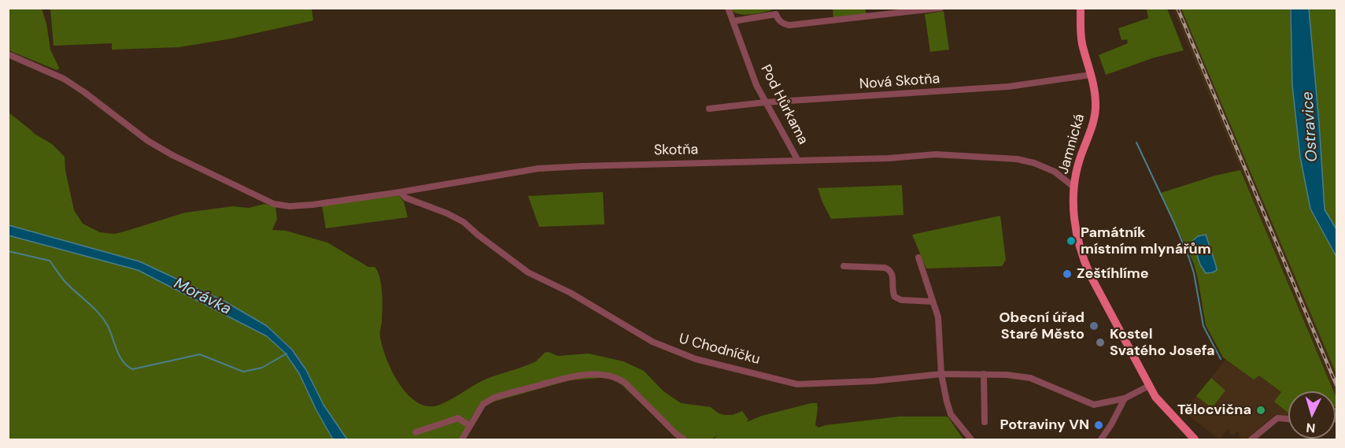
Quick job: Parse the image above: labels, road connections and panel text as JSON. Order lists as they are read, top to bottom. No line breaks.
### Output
{"streets":{"main road":["Jamnická"],"street":["Nová Skotňa","Pod Hůrkama","Skotňa","U Chodníčku"]},"crossings":[["Nová Skotňa","Pod Hůrkama"],["Nová Skotňa","Jamnická"],["Pod Hůrkama","Skotňa"],["Jamnická","Skotňa"],["Skotňa","U Chodníčku"]],"water":["Ostravice","Morávka"],"places":["Památník místním mlynářům","Zeštíhlíme","Obecní úřad Staré Město","Kostel Svatého Josefa","Tělocvična","Potraviny VN"],"north":"bottom"}
